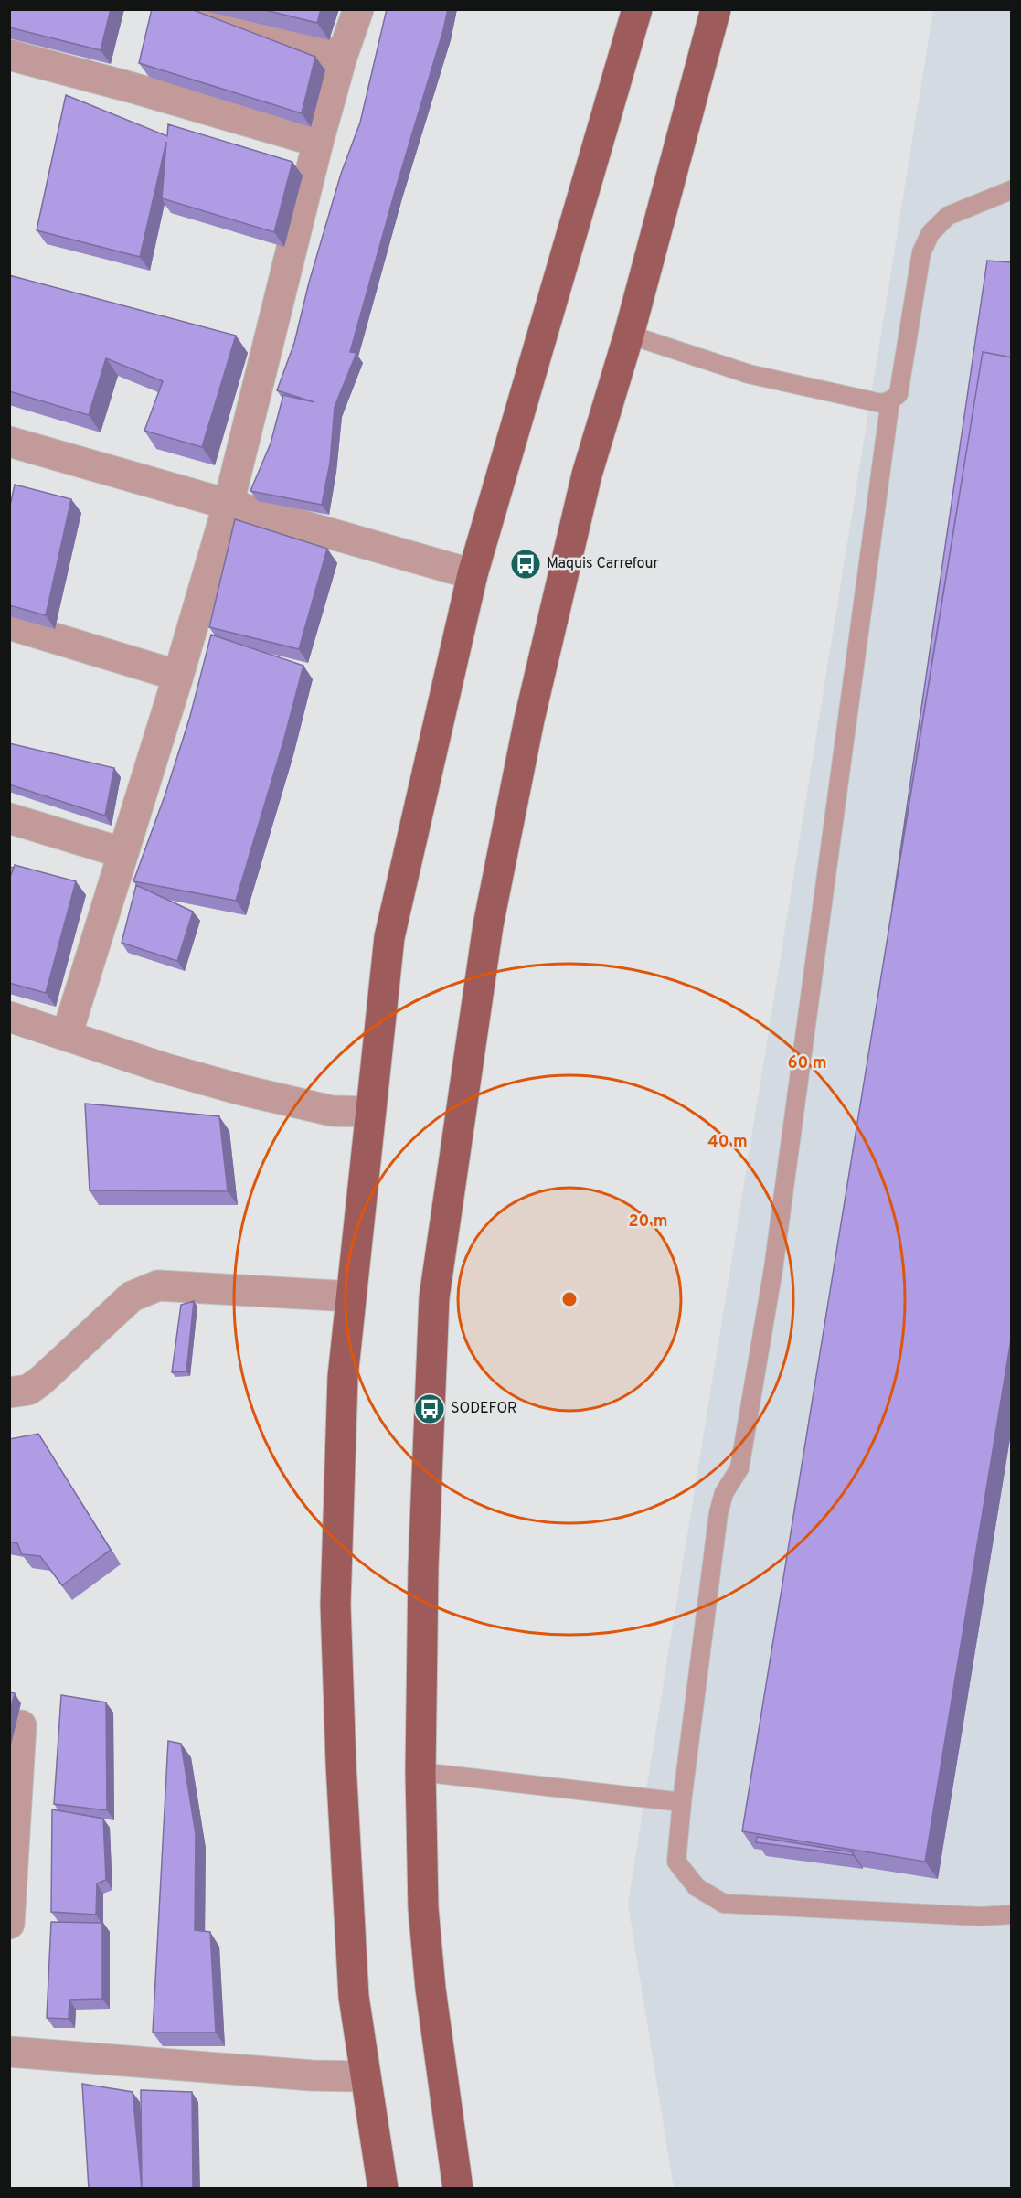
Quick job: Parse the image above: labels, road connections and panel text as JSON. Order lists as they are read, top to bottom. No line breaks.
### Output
{"places":{"bus stop":["Maquis Carrefour","SODEFOR"]},"rings":["60 m","40 m","20 m"]}
